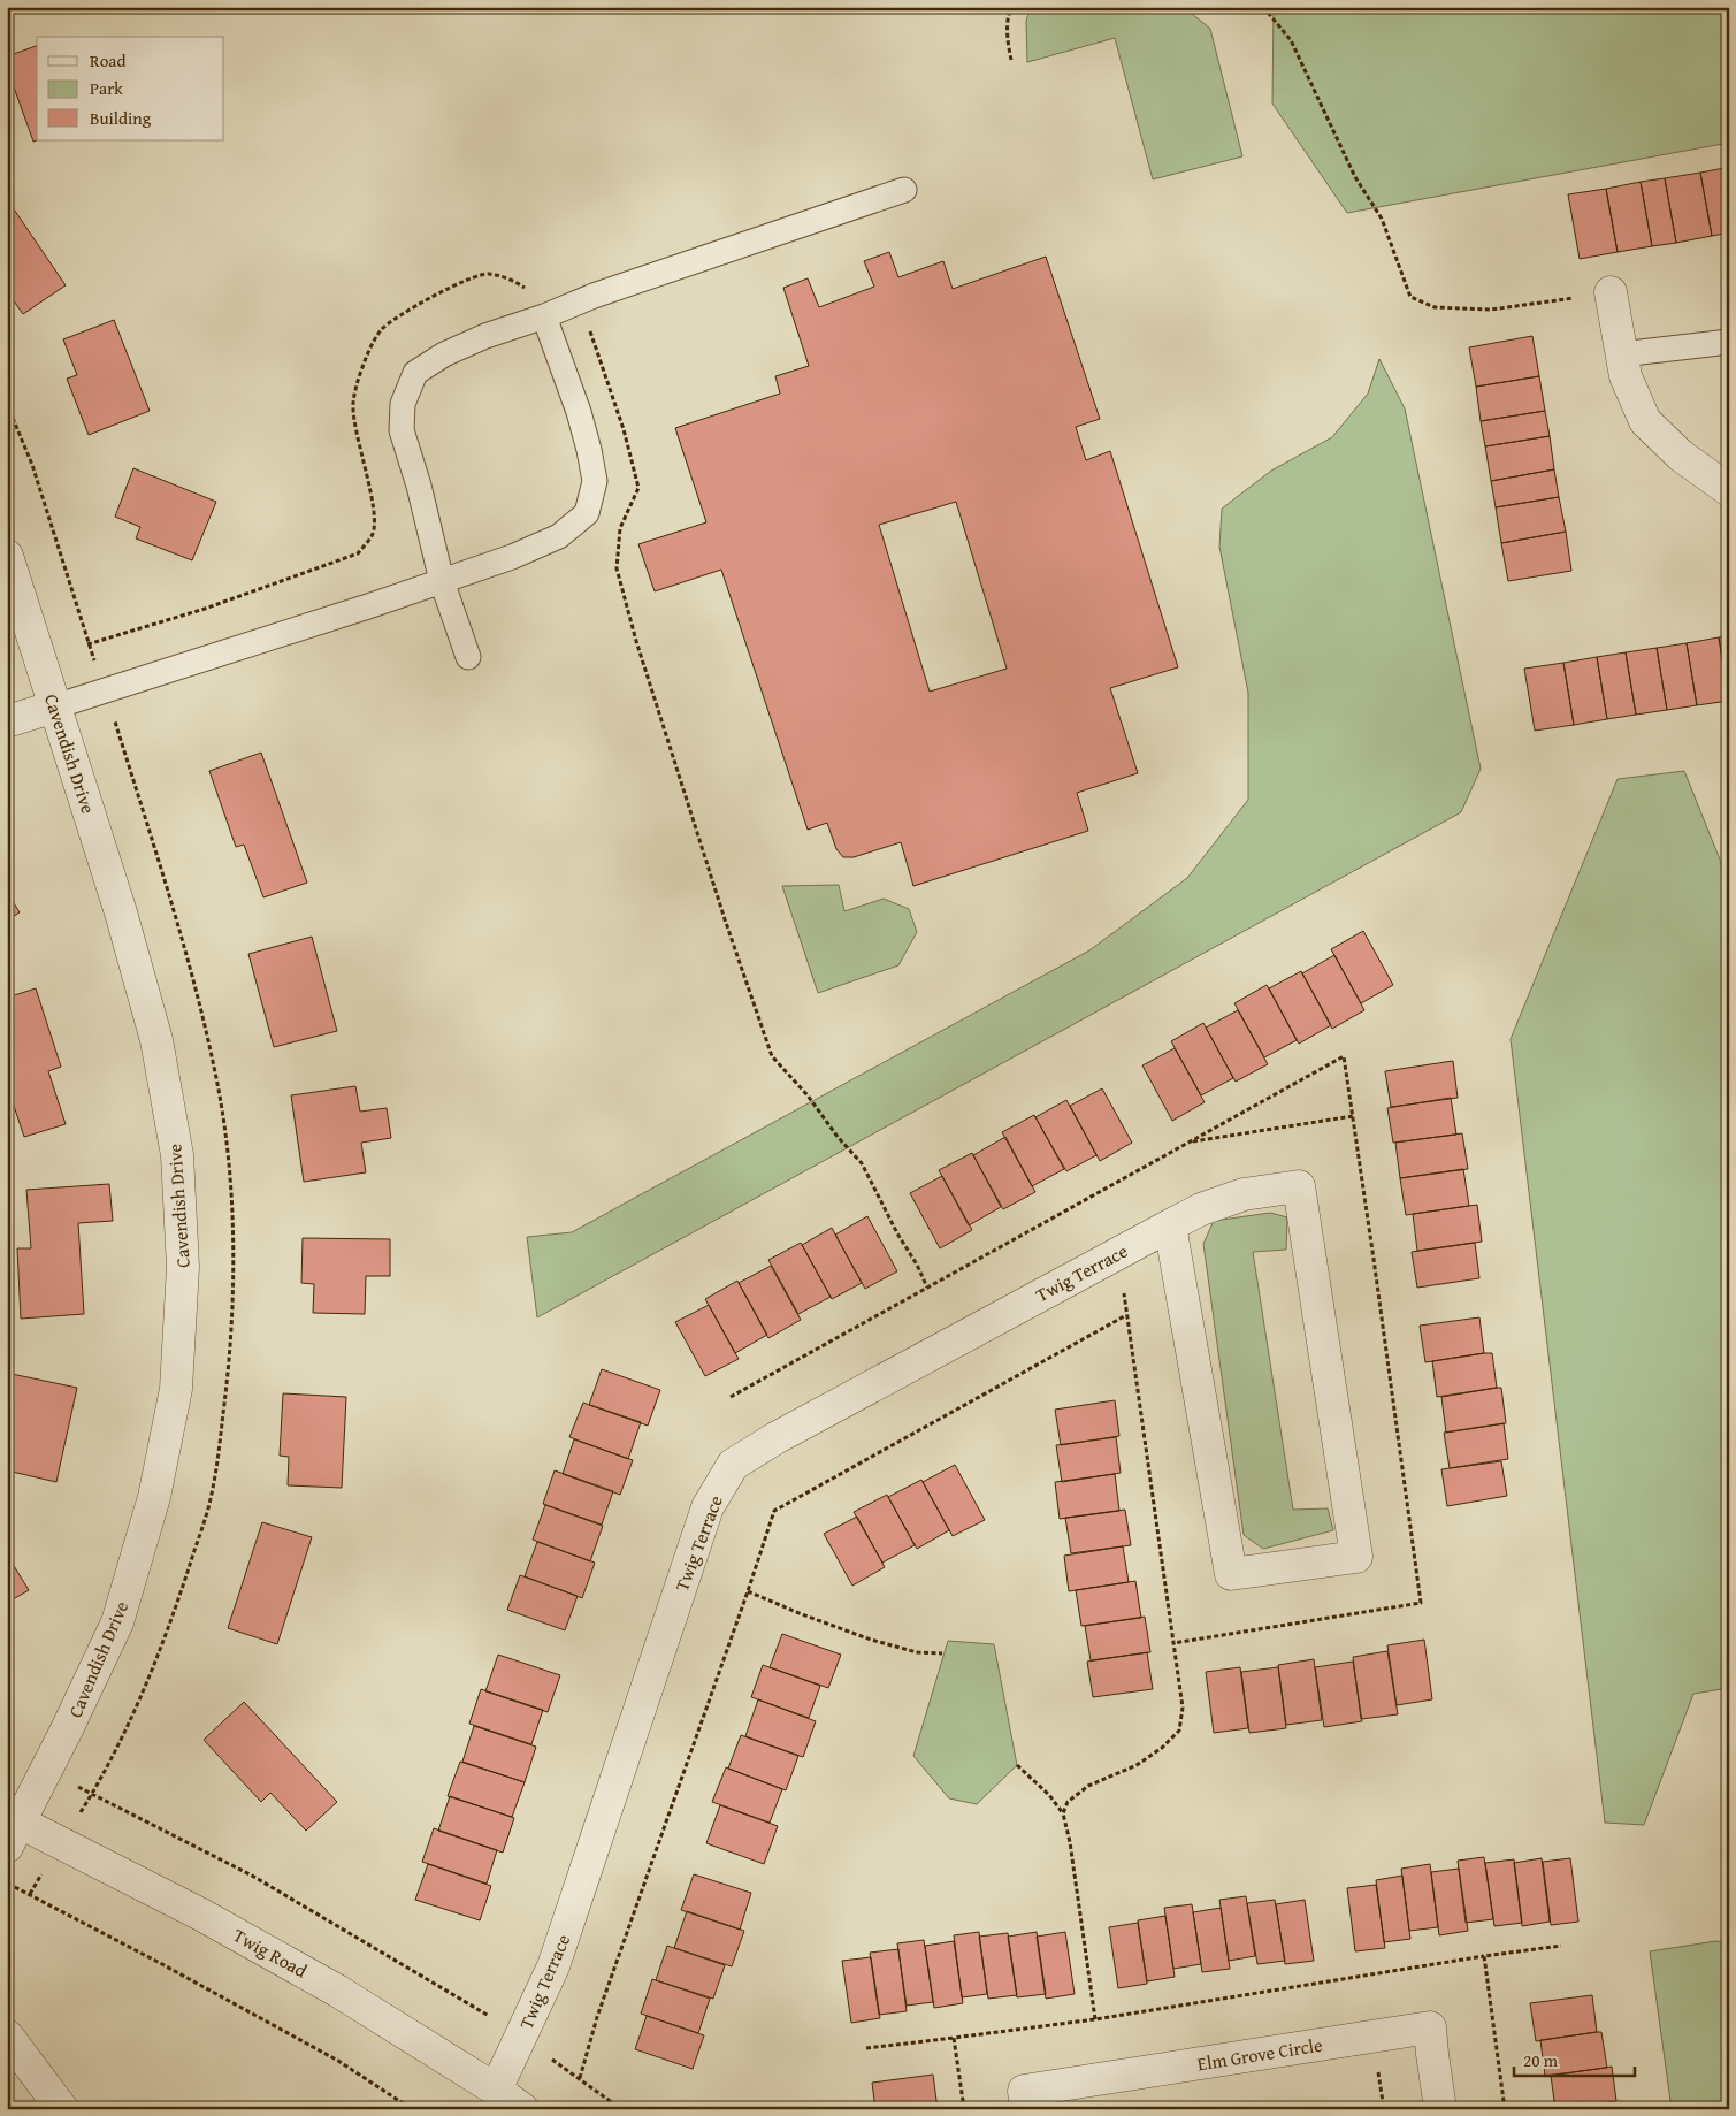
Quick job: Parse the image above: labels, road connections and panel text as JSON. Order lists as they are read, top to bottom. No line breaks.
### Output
{"streets":{"street":["Cavendish Drive","Twig Terrace","Twig Road","Elm Grove Circle"]},"crossings":[["Cavendish Drive","Twig Road"],["Twig Terrace","Twig Road"]],"legend":["Road","Park","Building"],"scale_bar":"20 m"}
